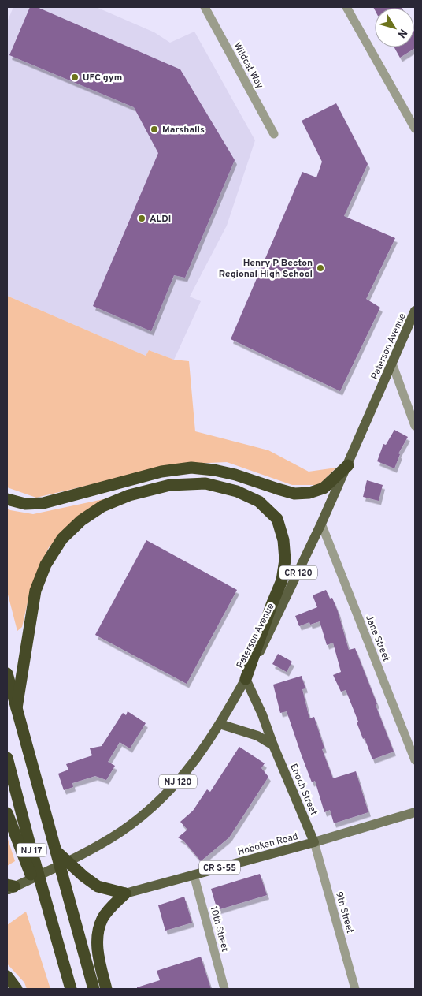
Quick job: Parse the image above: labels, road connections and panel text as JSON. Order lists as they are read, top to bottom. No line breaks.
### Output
{"streets":{"highway":["NJ 17"],"main road":["Paterson Avenue","CR 120","NJ 120","Enoch Street","Hoboken Road","CR S-55"],"street":["Wildcat Way","Jane Street","9th Street","10th Street"]},"crossings":[["Paterson Avenue","Jane Street"],["Paterson Avenue","Enoch Street"],["Enoch Street","Hoboken Road"],["Enoch Street","9th Street"],["Hoboken Road","9th Street"],["Hoboken Road","10th Street"]],"places":["UFC gym","Marshalls","ALDI","Henry P Becton Regional High School"],"north":"bottom right"}
